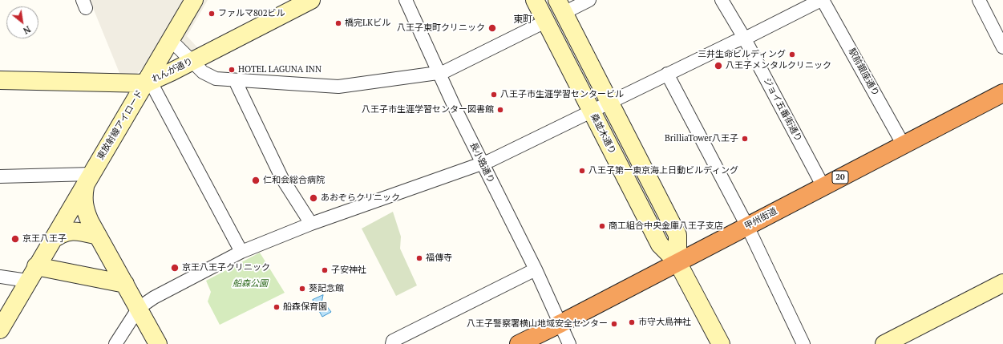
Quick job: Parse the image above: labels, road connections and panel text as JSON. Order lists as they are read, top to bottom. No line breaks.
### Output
{"streets":{"highway":["20","甲州街道"],"street":["れんが通り","駅前銀座通り","ジョイ五番街通り","東放射線アイロード","桑並木通り","長小路通り"]},"crossings":[["れんが通り","東放射線アイロード"],["駅前銀座通り","甲州街道"],["ジョイ五番街通り","甲州街道"],["桑並木通り","甲州街道"],["長小路通り","甲州街道"]],"districts":["東町"],"parks":["船森公園"],"places":["ファルマ802ビル","橋完LKビル","八王子東町クリニック","三井生命ビルディング","八王子メンタルクリニック","HOTEL LAGUNA INN","八王子市生涯学習センタービル","八王子市生涯学習センター図書館","BrilliaTower八王子","八王子第一東京海上日動ビルディング","仁和会総合病院","あおぞらクリニック","商工組合中央金庫八王子支店","京王八王子","福傳寺","京王八王子クリニック","子安神社","葵記念館","船森保育園","市守大鳥神社","八王子警察署横山地域安全センター"],"north":"bottom right"}
